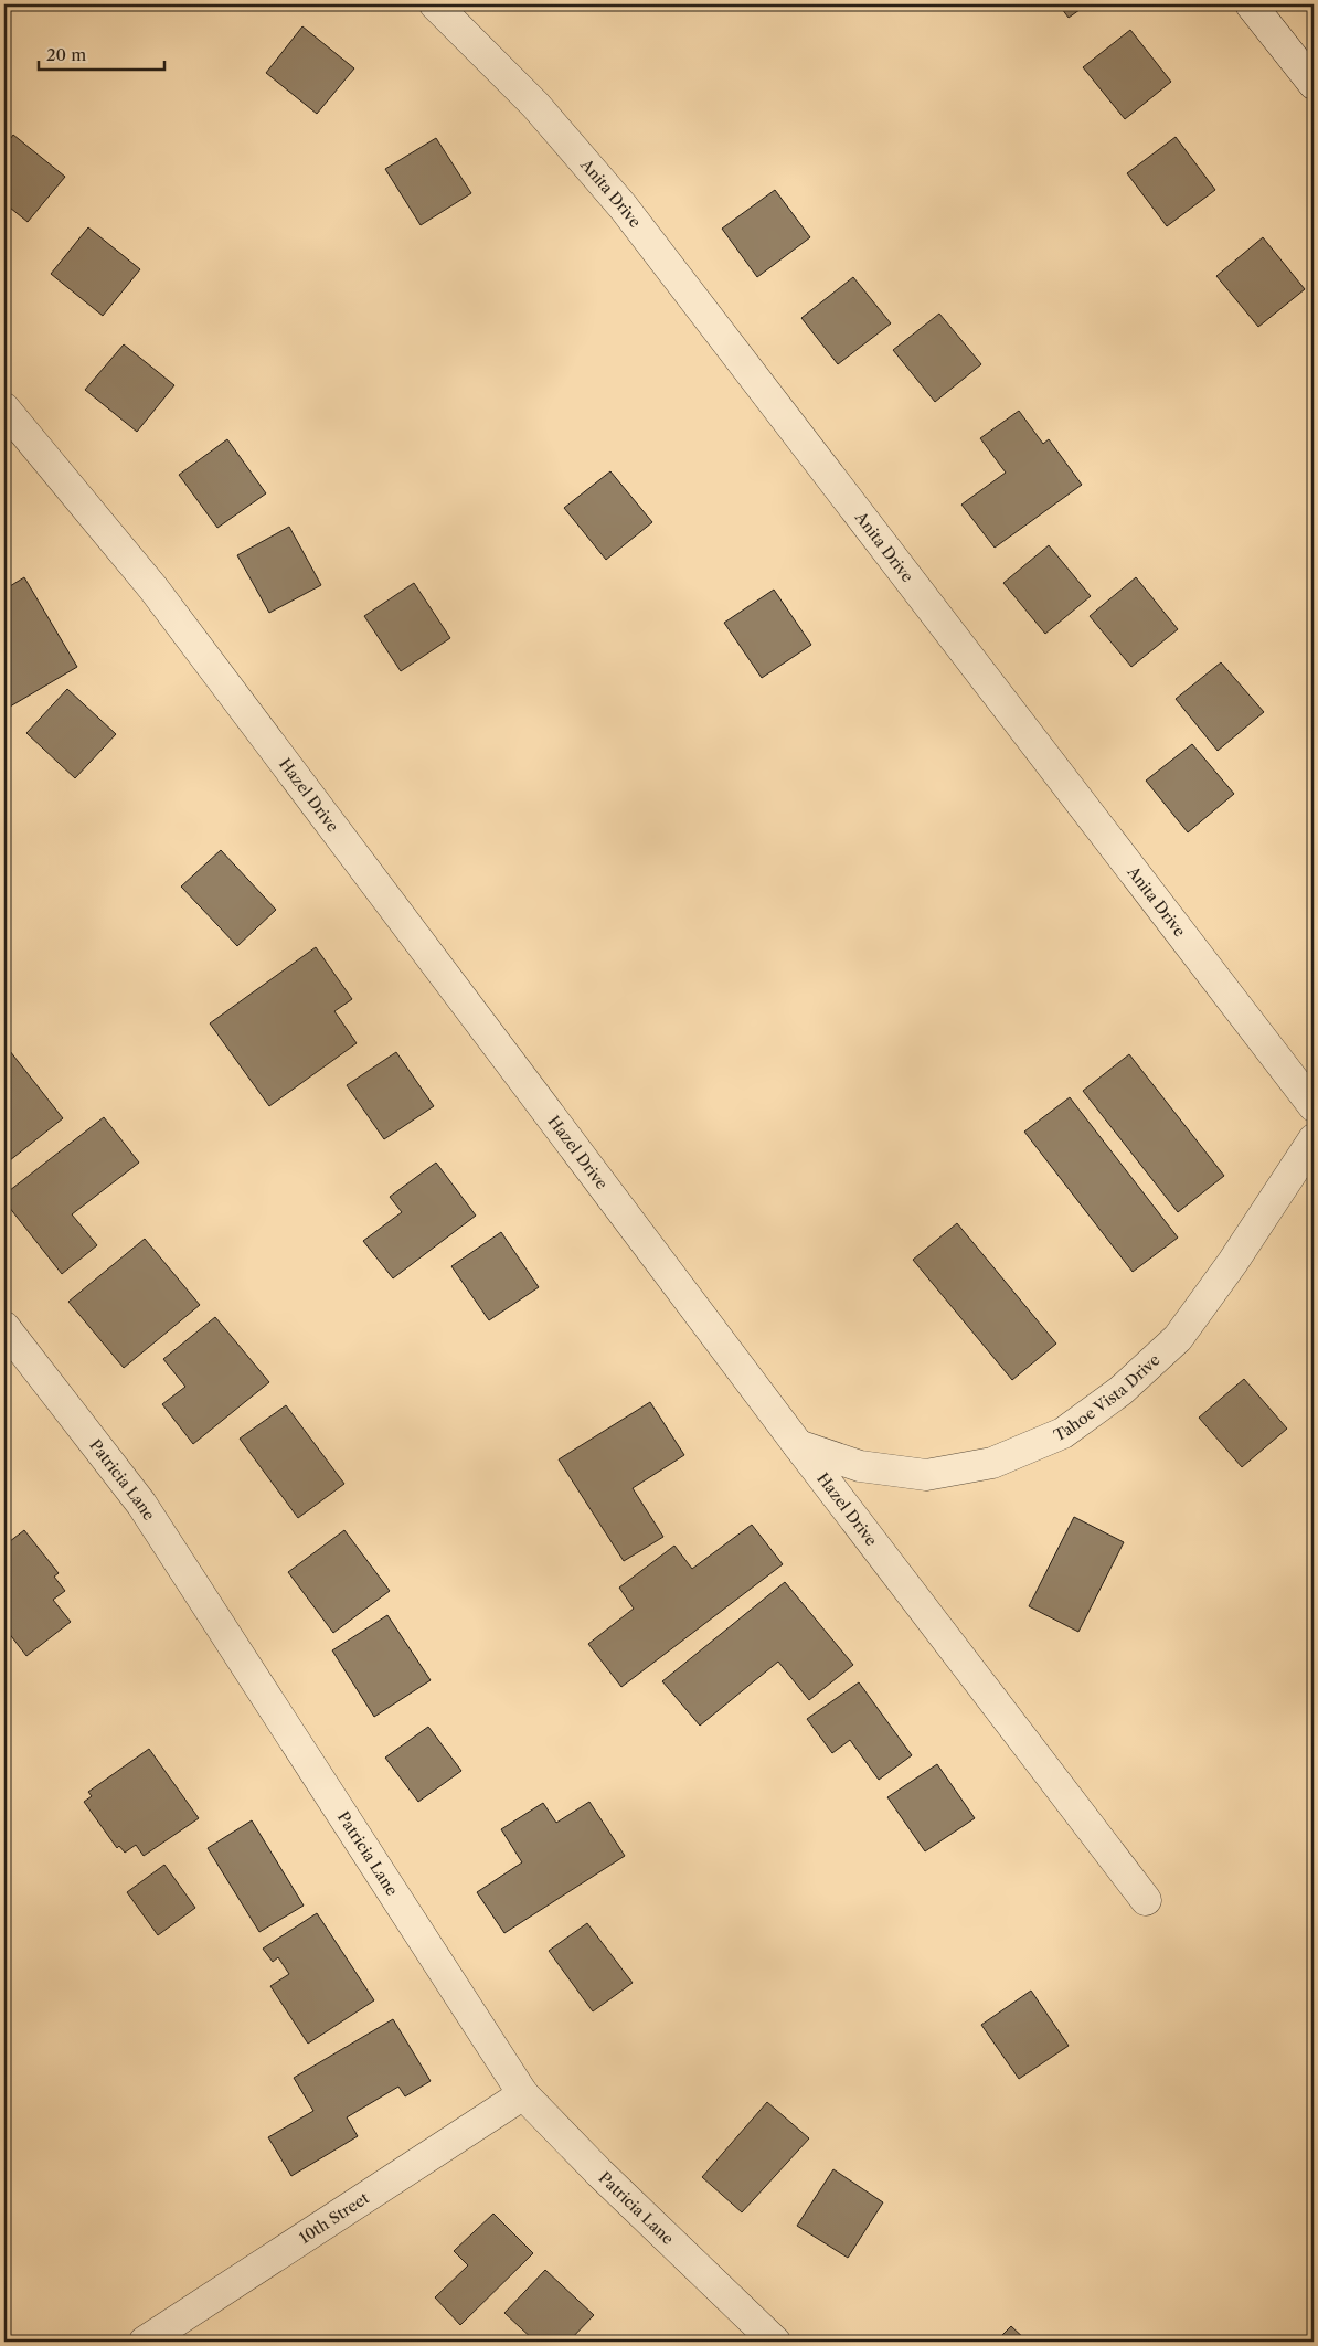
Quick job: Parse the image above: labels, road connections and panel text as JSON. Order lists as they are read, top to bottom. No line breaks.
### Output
{"streets":{"street":["Anita Drive","Hazel Drive","Tahoe Vista Drive","Patricia Lane","10th Street"]},"crossings":[["Hazel Drive","Tahoe Vista Drive"],["Patricia Lane","10th Street"]],"scale_bar":"20 m"}
